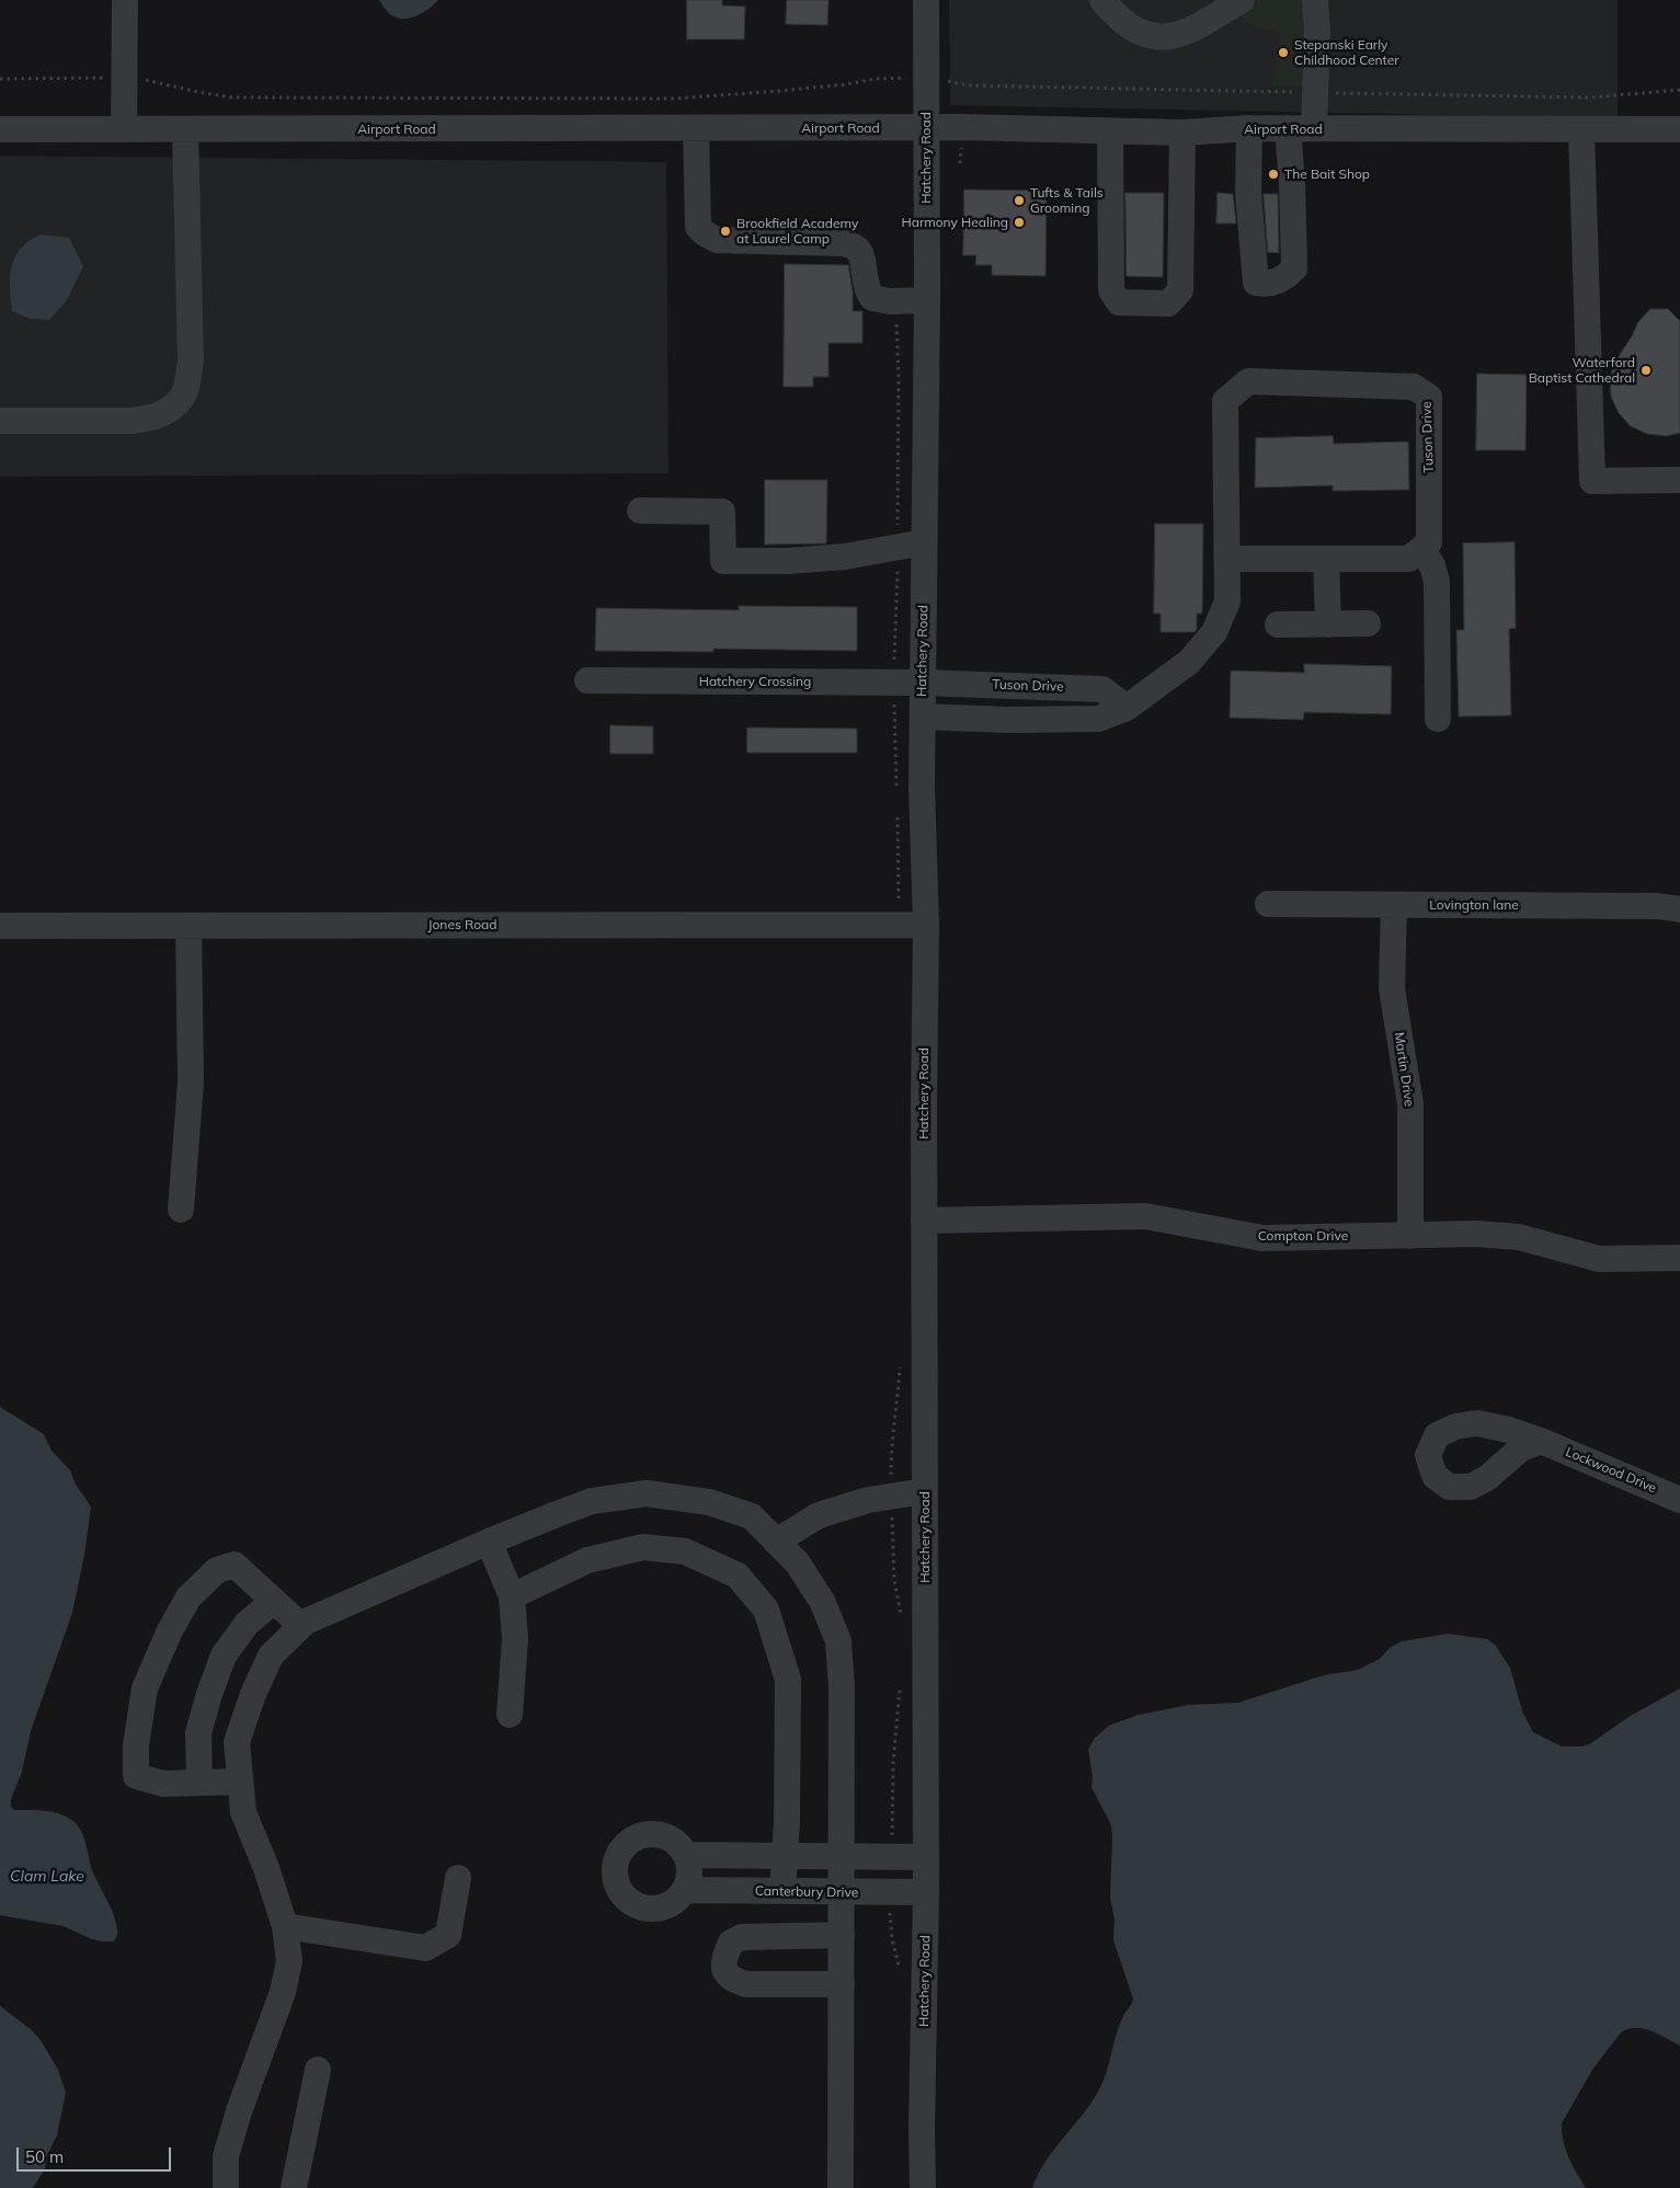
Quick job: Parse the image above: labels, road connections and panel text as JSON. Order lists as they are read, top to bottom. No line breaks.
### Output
{"streets":{"street":["Airport Road","Hatchery Road","Tuson Drive","Hatchery Crossing","Lovington lane","Jones Road","Martin Drive","Compton Drive","Lockwood Drive","Canterbury Drive"]},"crossings":[["Airport Road","Hatchery Road"],["Hatchery Road","Tuson Drive"],["Hatchery Road","Hatchery Crossing"],["Hatchery Road","Jones Road"],["Hatchery Road","Compton Drive"],["Hatchery Road","Canterbury Drive"],["Tuson Drive","Hatchery Crossing"],["Lovington lane","Martin Drive"],["Martin Drive","Compton Drive"]],"water":["Clam Lake"],"places":["Stepanski Early Childhood Center","The Bait Shop","Tufts & Tails Grooming","Harmony Healing","Brookfield Academy at Laurel Camp","Waterford Baptist Cathedral"],"scale_bar":"50 m"}
